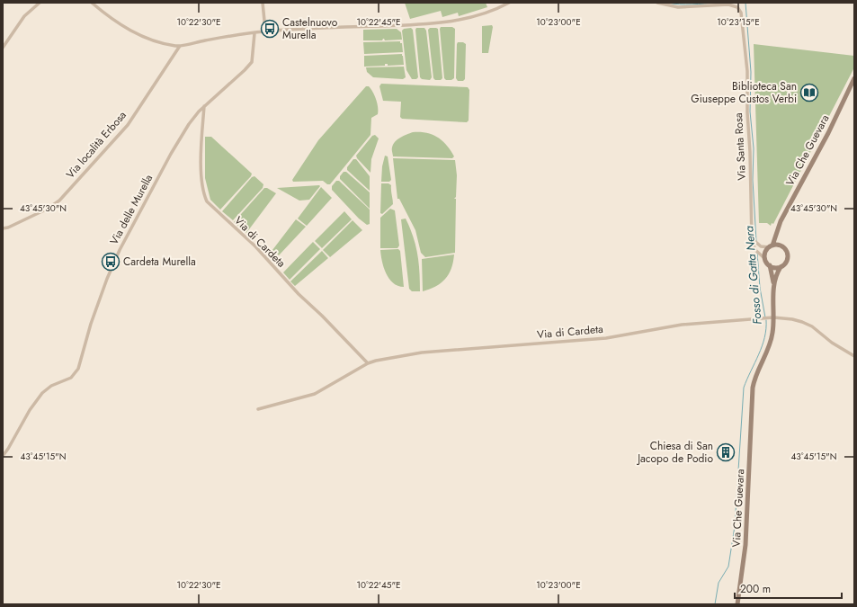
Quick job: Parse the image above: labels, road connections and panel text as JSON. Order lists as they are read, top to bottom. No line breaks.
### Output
{"streets":{"main road":["Via Che Guevara"],"street":["Via località Erbosa","Via Santa Rosa","Via delle Murella","Via di Cardeta"]},"crossings":[["Via Santa Rosa","Via Che Guevara"],["Via Che Guevara","Via di Cardeta"],["Via delle Murella","Via di Cardeta"]],"water":["Fosso di Gatta Nera"],"places":{"bus stop":["Castelnuovo Murella","Cardeta Murella"],"library":["Biblioteca San Giuseppe Custos Verbi"],"building":["Chiesa di San Jacopo de Podio"]},"scale_bar":"200 m","coordinates":["10°22'30\"E","10°22'45\"E","10°23'00\"E","10°23'15\"E","43°45'30\"N","43°45'15\"N"]}
